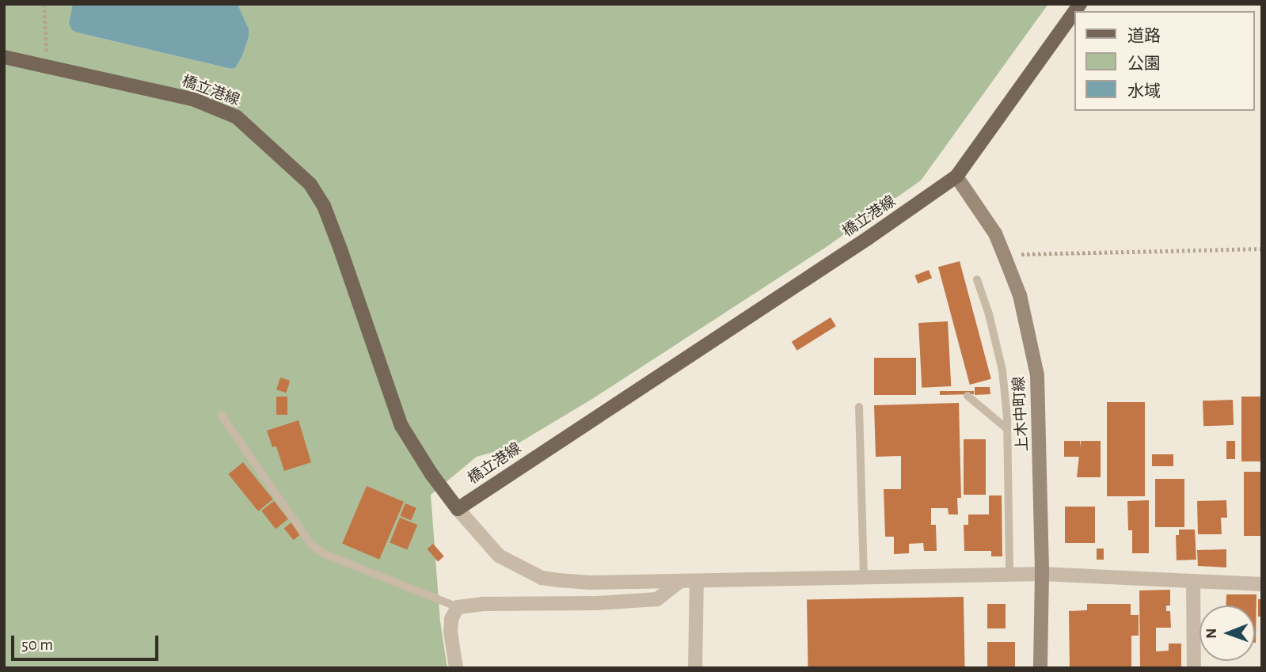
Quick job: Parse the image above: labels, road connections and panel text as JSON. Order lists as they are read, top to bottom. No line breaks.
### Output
{"streets":{"main road":["橋立港線","上木中町線"]},"crossings":[["橋立港線","上木中町線"]],"legend":["道路","公園","水域"],"scale_bar":"50 m","north":"left"}
